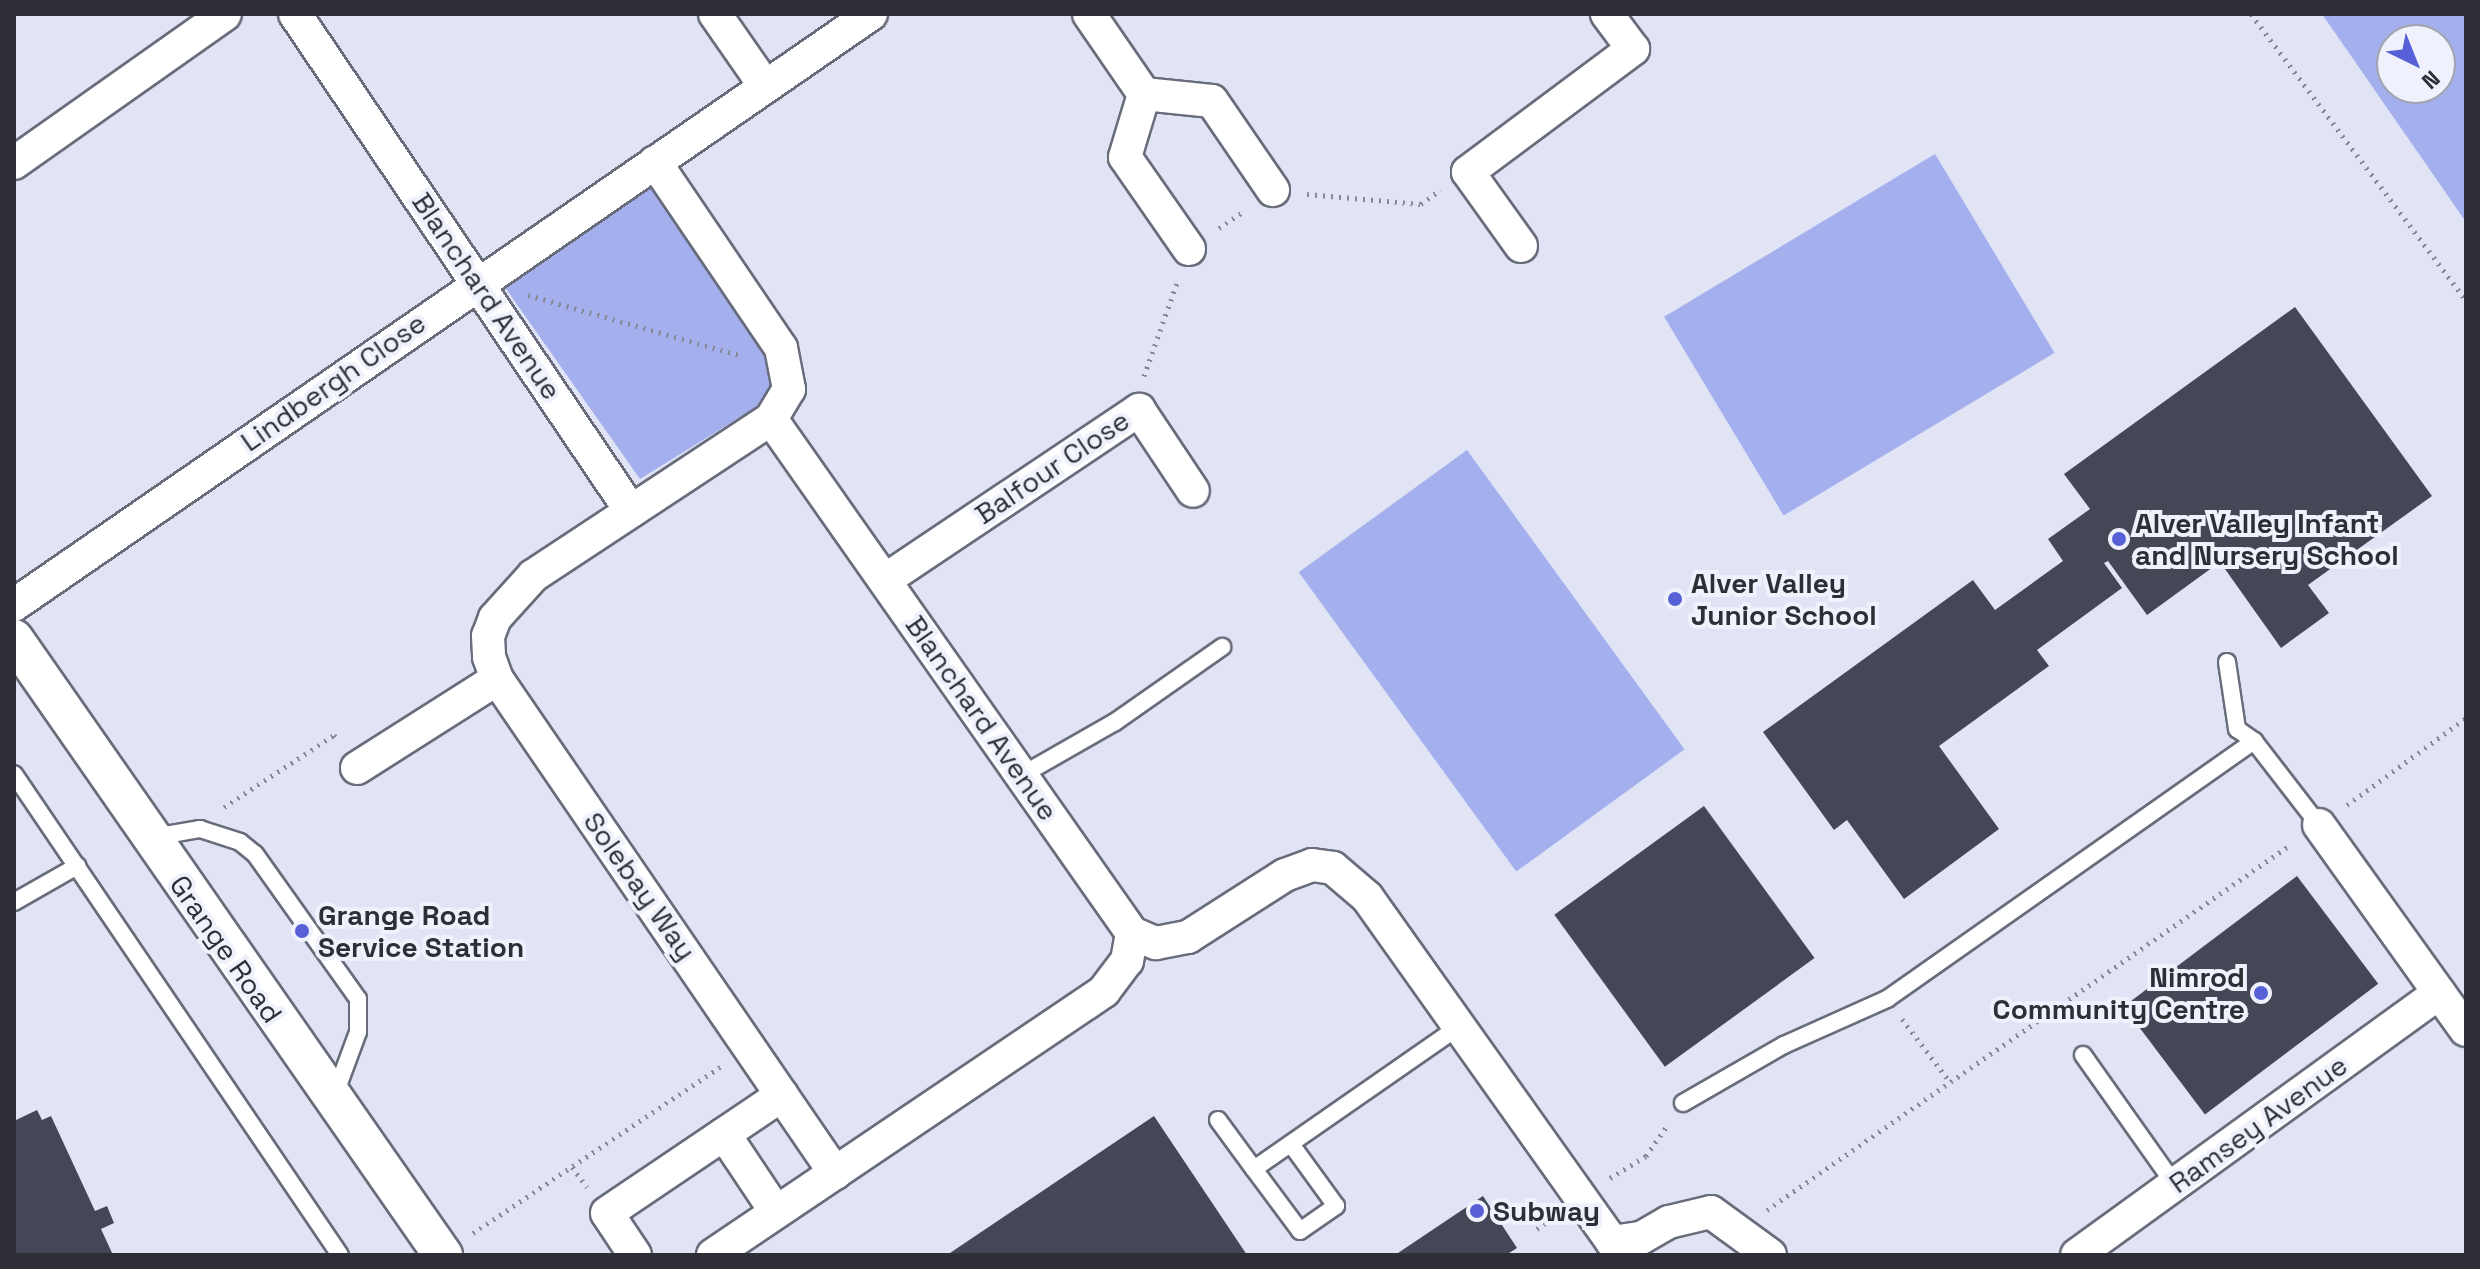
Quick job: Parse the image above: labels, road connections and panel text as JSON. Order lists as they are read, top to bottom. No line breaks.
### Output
{"streets":{"street":["Blanchard Avenue","Lindbergh Close","Balfour Close","Solebay Way","Grange Road","Ramsey Avenue"]},"crossings":[["Blanchard Avenue","Lindbergh Close"],["Blanchard Avenue","Balfour Close"],["Blanchard Avenue","Solebay Way"]],"places":["Alver Valley Infant and Nursery School","Alver Valley Junior School","Grange Road Service Station","Nimrod Community Centre","Subway"],"north":"bottom right"}
